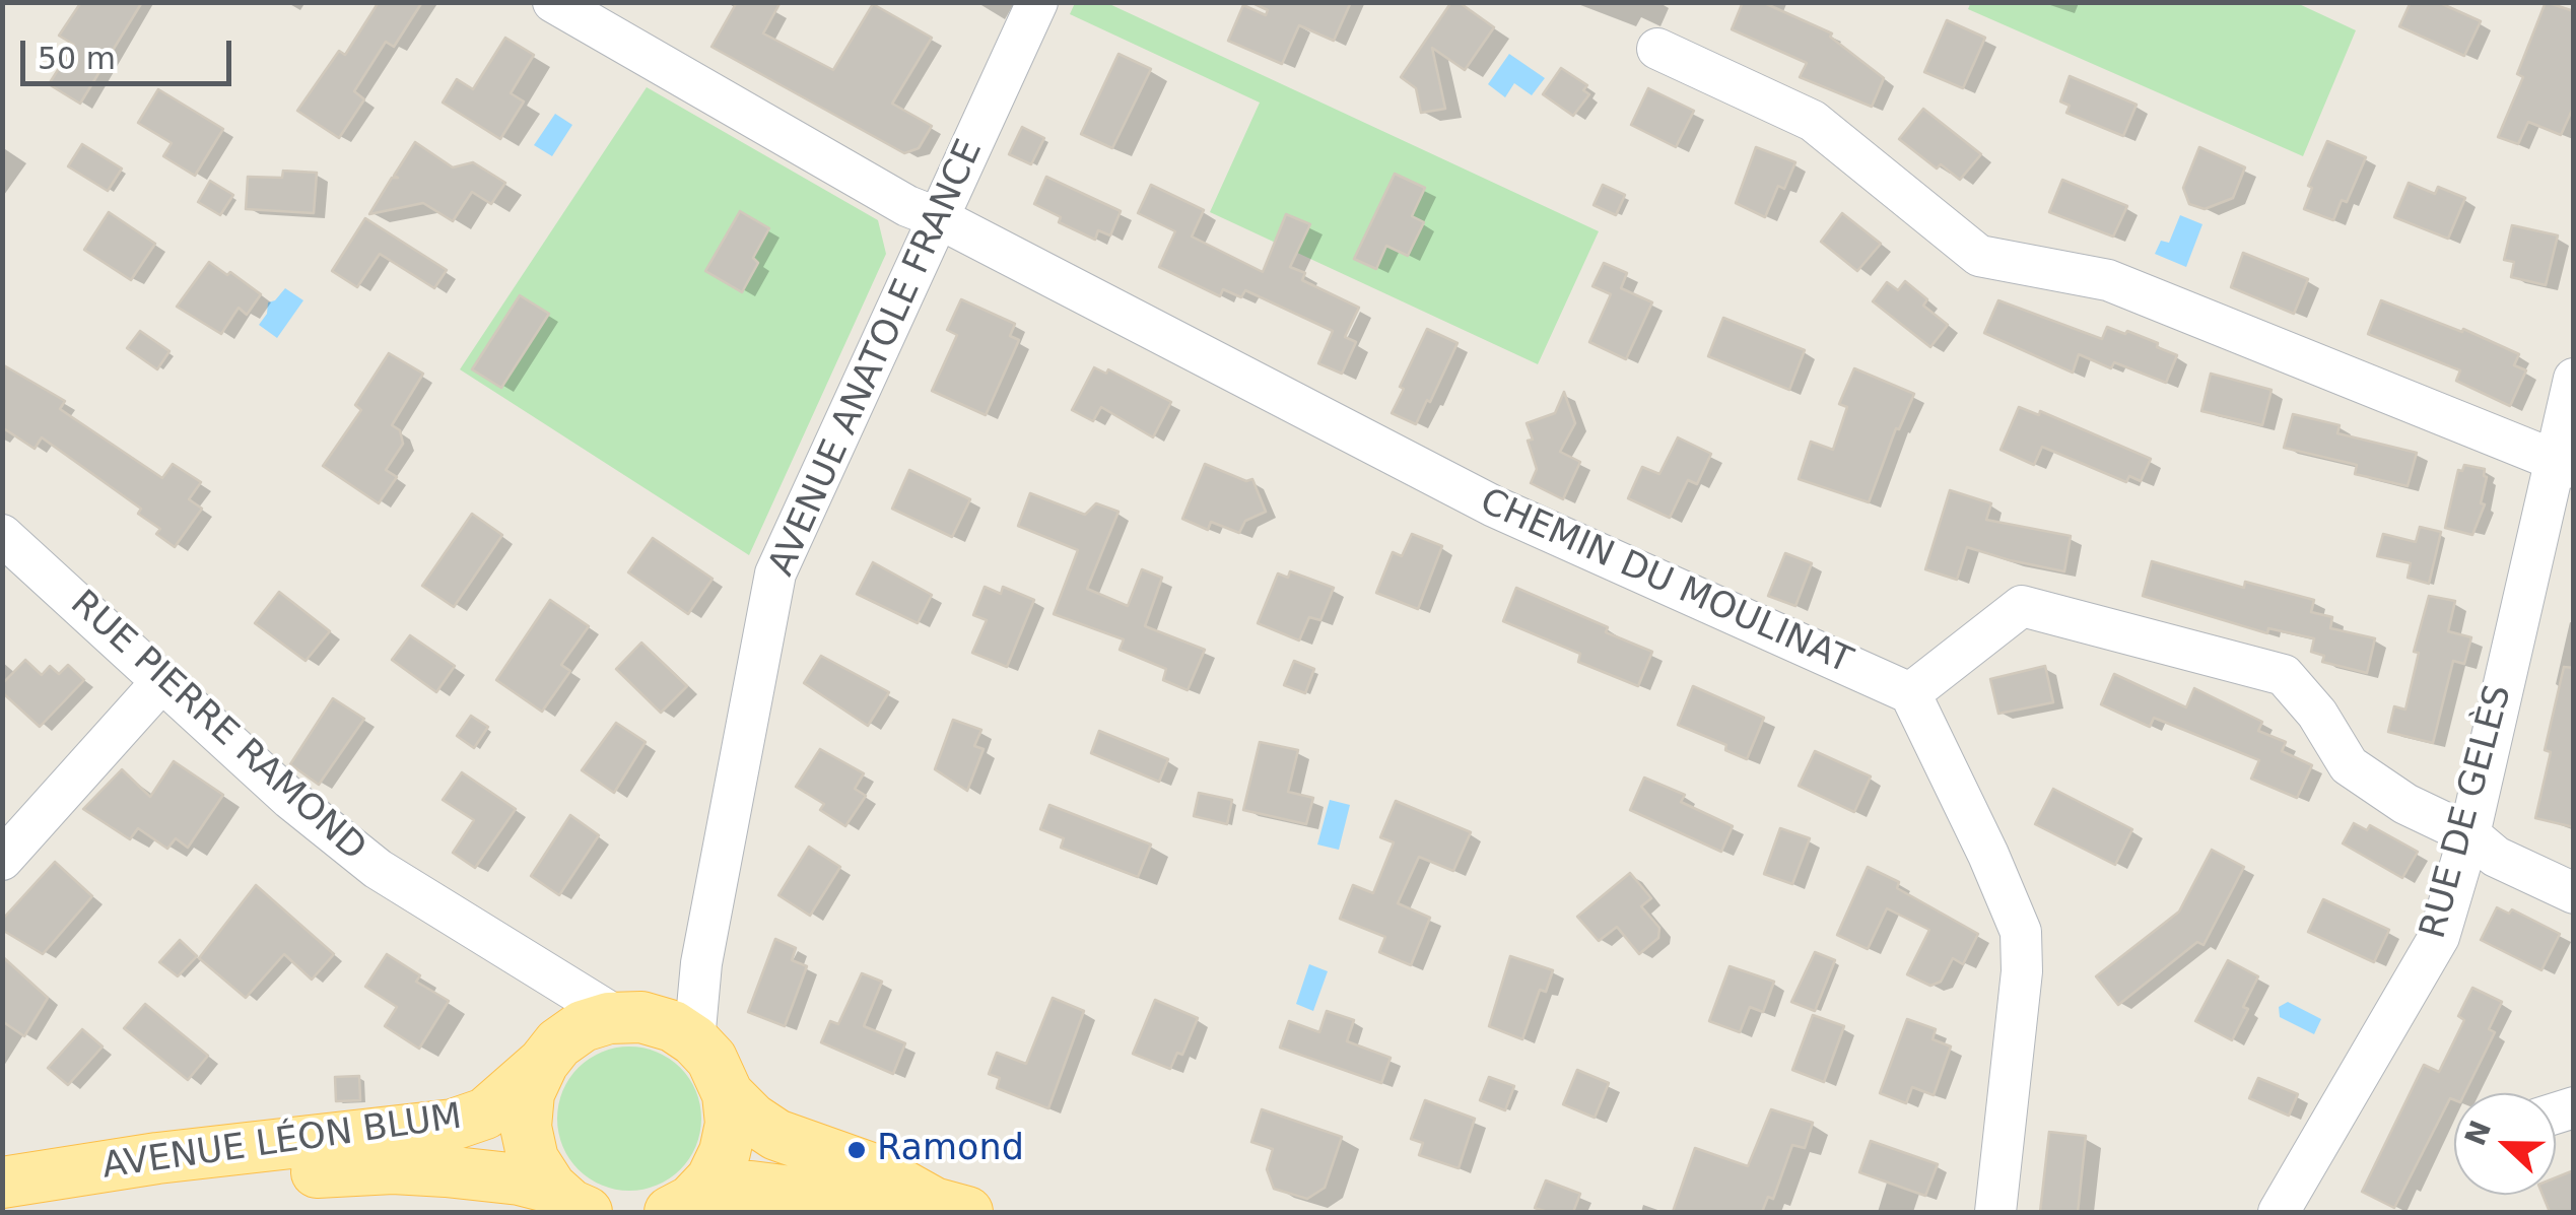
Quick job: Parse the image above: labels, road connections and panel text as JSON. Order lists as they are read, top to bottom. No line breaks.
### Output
{"streets":{"main road":["AVENUE LÉON BLUM"],"street":["AVENUE ANATOLE FRANCE","CHEMIN DU MOULINAT","RUE PIERRE RAMOND","RUE DE GELÈS"]},"crossings":[["AVENUE ANATOLE FRANCE","CHEMIN DU MOULINAT"],["AVENUE ANATOLE FRANCE","RUE PIERRE RAMOND"],["AVENUE ANATOLE FRANCE","AVENUE LÉON BLUM"],["RUE PIERRE RAMOND","AVENUE LÉON BLUM"]],"places":["Ramond"],"scale_bar":"50 m","north":"left"}
